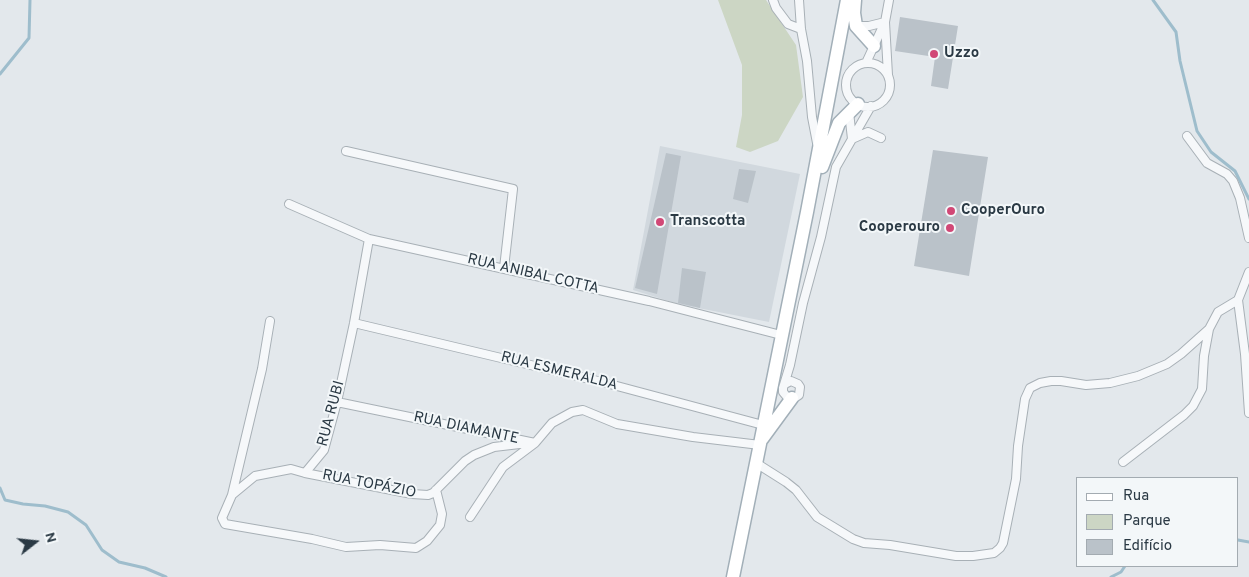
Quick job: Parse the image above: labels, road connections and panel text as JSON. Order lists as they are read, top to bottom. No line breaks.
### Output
{"streets":{"street":["RUA ANIBAL COTTA","RUA ESMERALDA","RUA RUBI","RUA DIAMANTE","RUA TOPÁZIO"]},"crossings":[["RUA ANIBAL COTTA","RUA RUBI"],["RUA ESMERALDA","RUA RUBI"],["RUA RUBI","RUA DIAMANTE"],["RUA RUBI","RUA TOPÁZIO"],["RUA DIAMANTE","RUA TOPÁZIO"]],"places":["Uzzo","CooperOuro","Transcotta","Cooperouro"],"legend":["Rua","Parque","Edifício"],"north":"right"}
